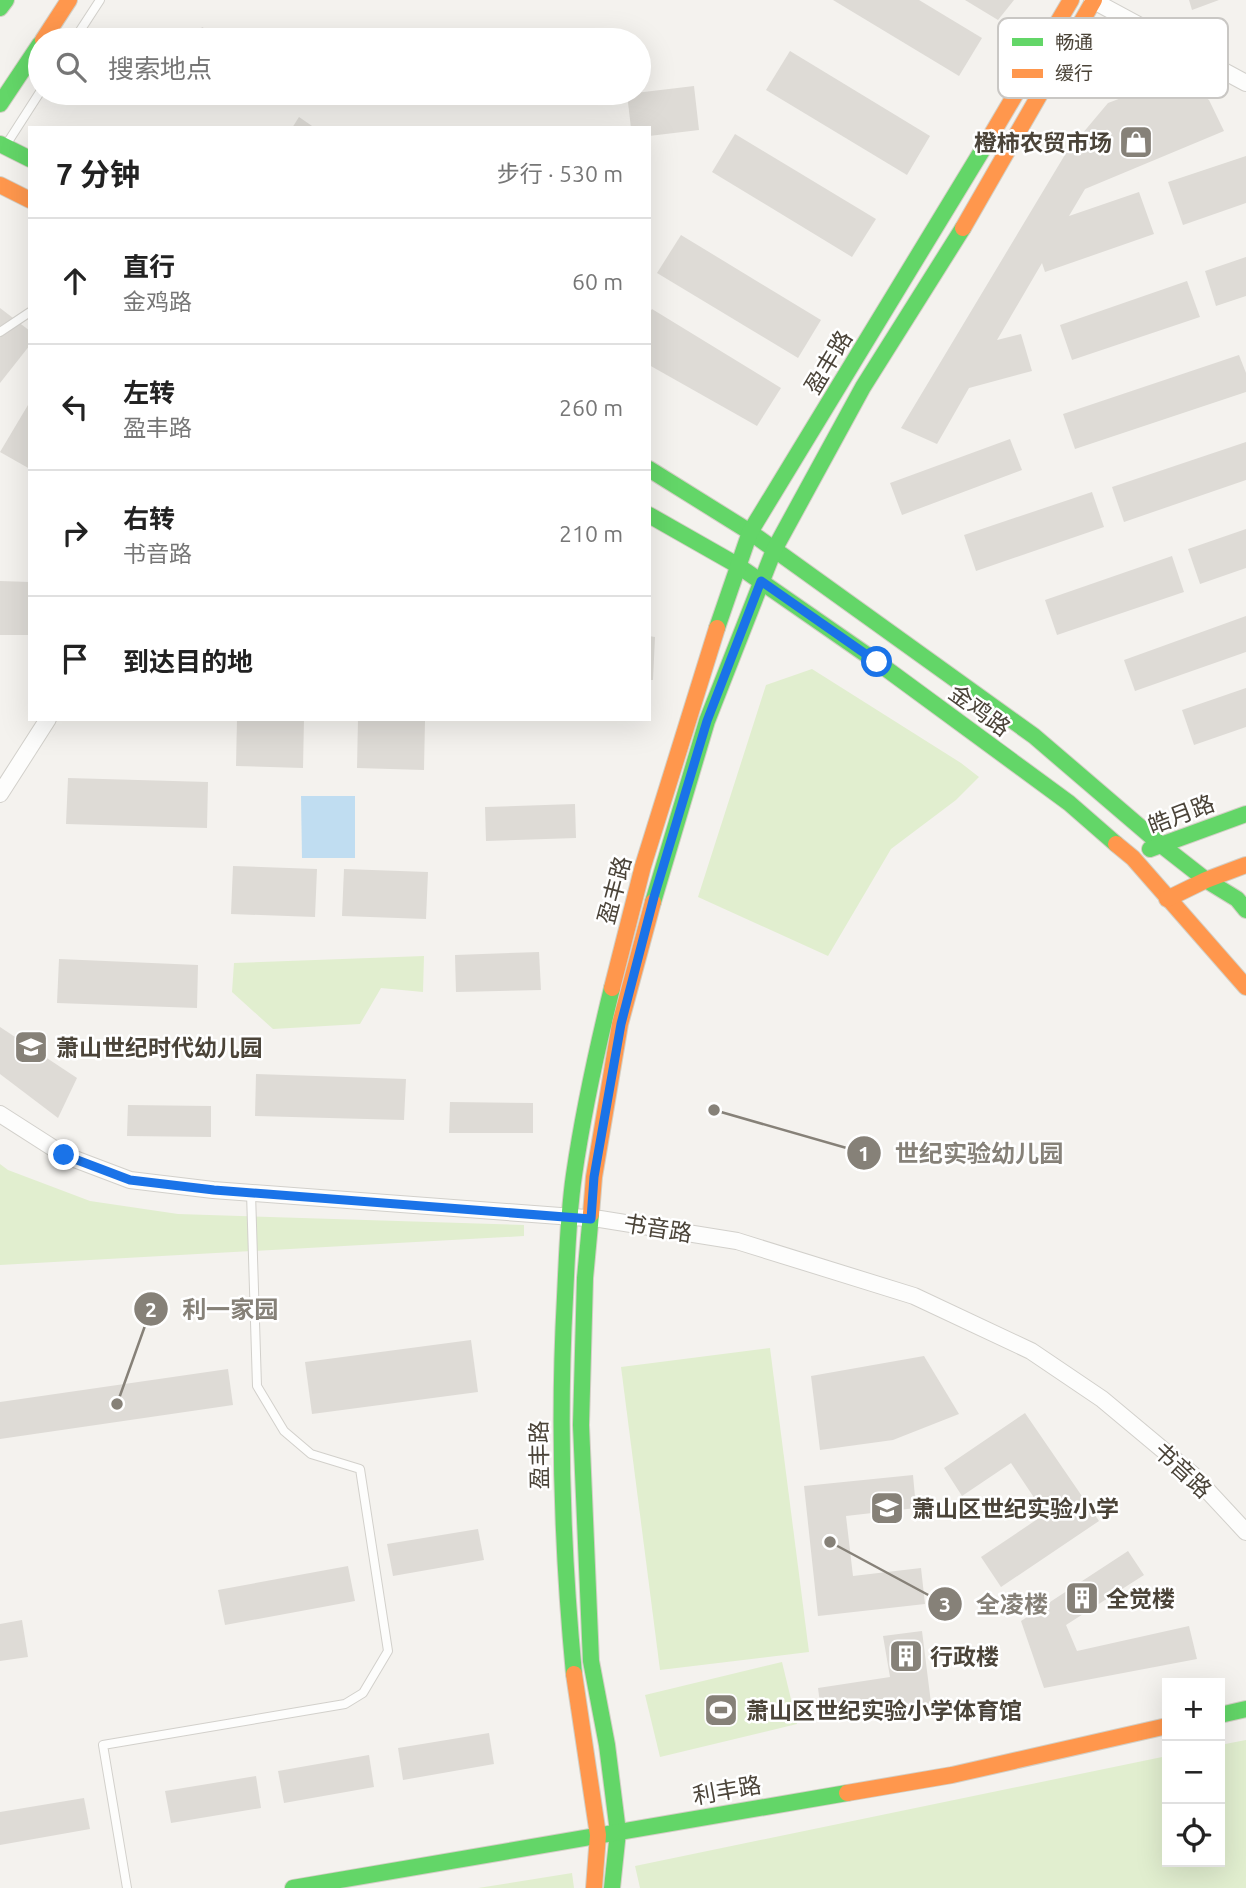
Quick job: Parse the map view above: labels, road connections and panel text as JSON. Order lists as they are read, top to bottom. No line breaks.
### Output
{"streets":{"main road":["盈丰路","金鸡路","皓月路","利丰路"],"street":["书音路"]},"crossings":[["盈丰路","金鸡路"],["盈丰路","书音路"],["盈丰路","利丰路"],["金鸡路","皓月路"]],"places":{"shop":["橙柿农贸市场"],"school or university":["萧山世纪时代幼儿园","萧山区世纪实验小学"],"other":["世纪实验幼儿园","利一家园","全凌楼"],"building":["全觉楼","行政楼"],"sports":["萧山区世纪实验小学体育馆"]},"legend":["畅通","缓行"],"page":{"search":"搜索地点","heading":["7 分钟","步行 · 530 m"],"list":[["直行","金鸡路","60 m"],["左转","盈丰路","260 m"],["右转","书音路","210 m"],"到达目的地"],"map_buttons":["+","−"]}}
